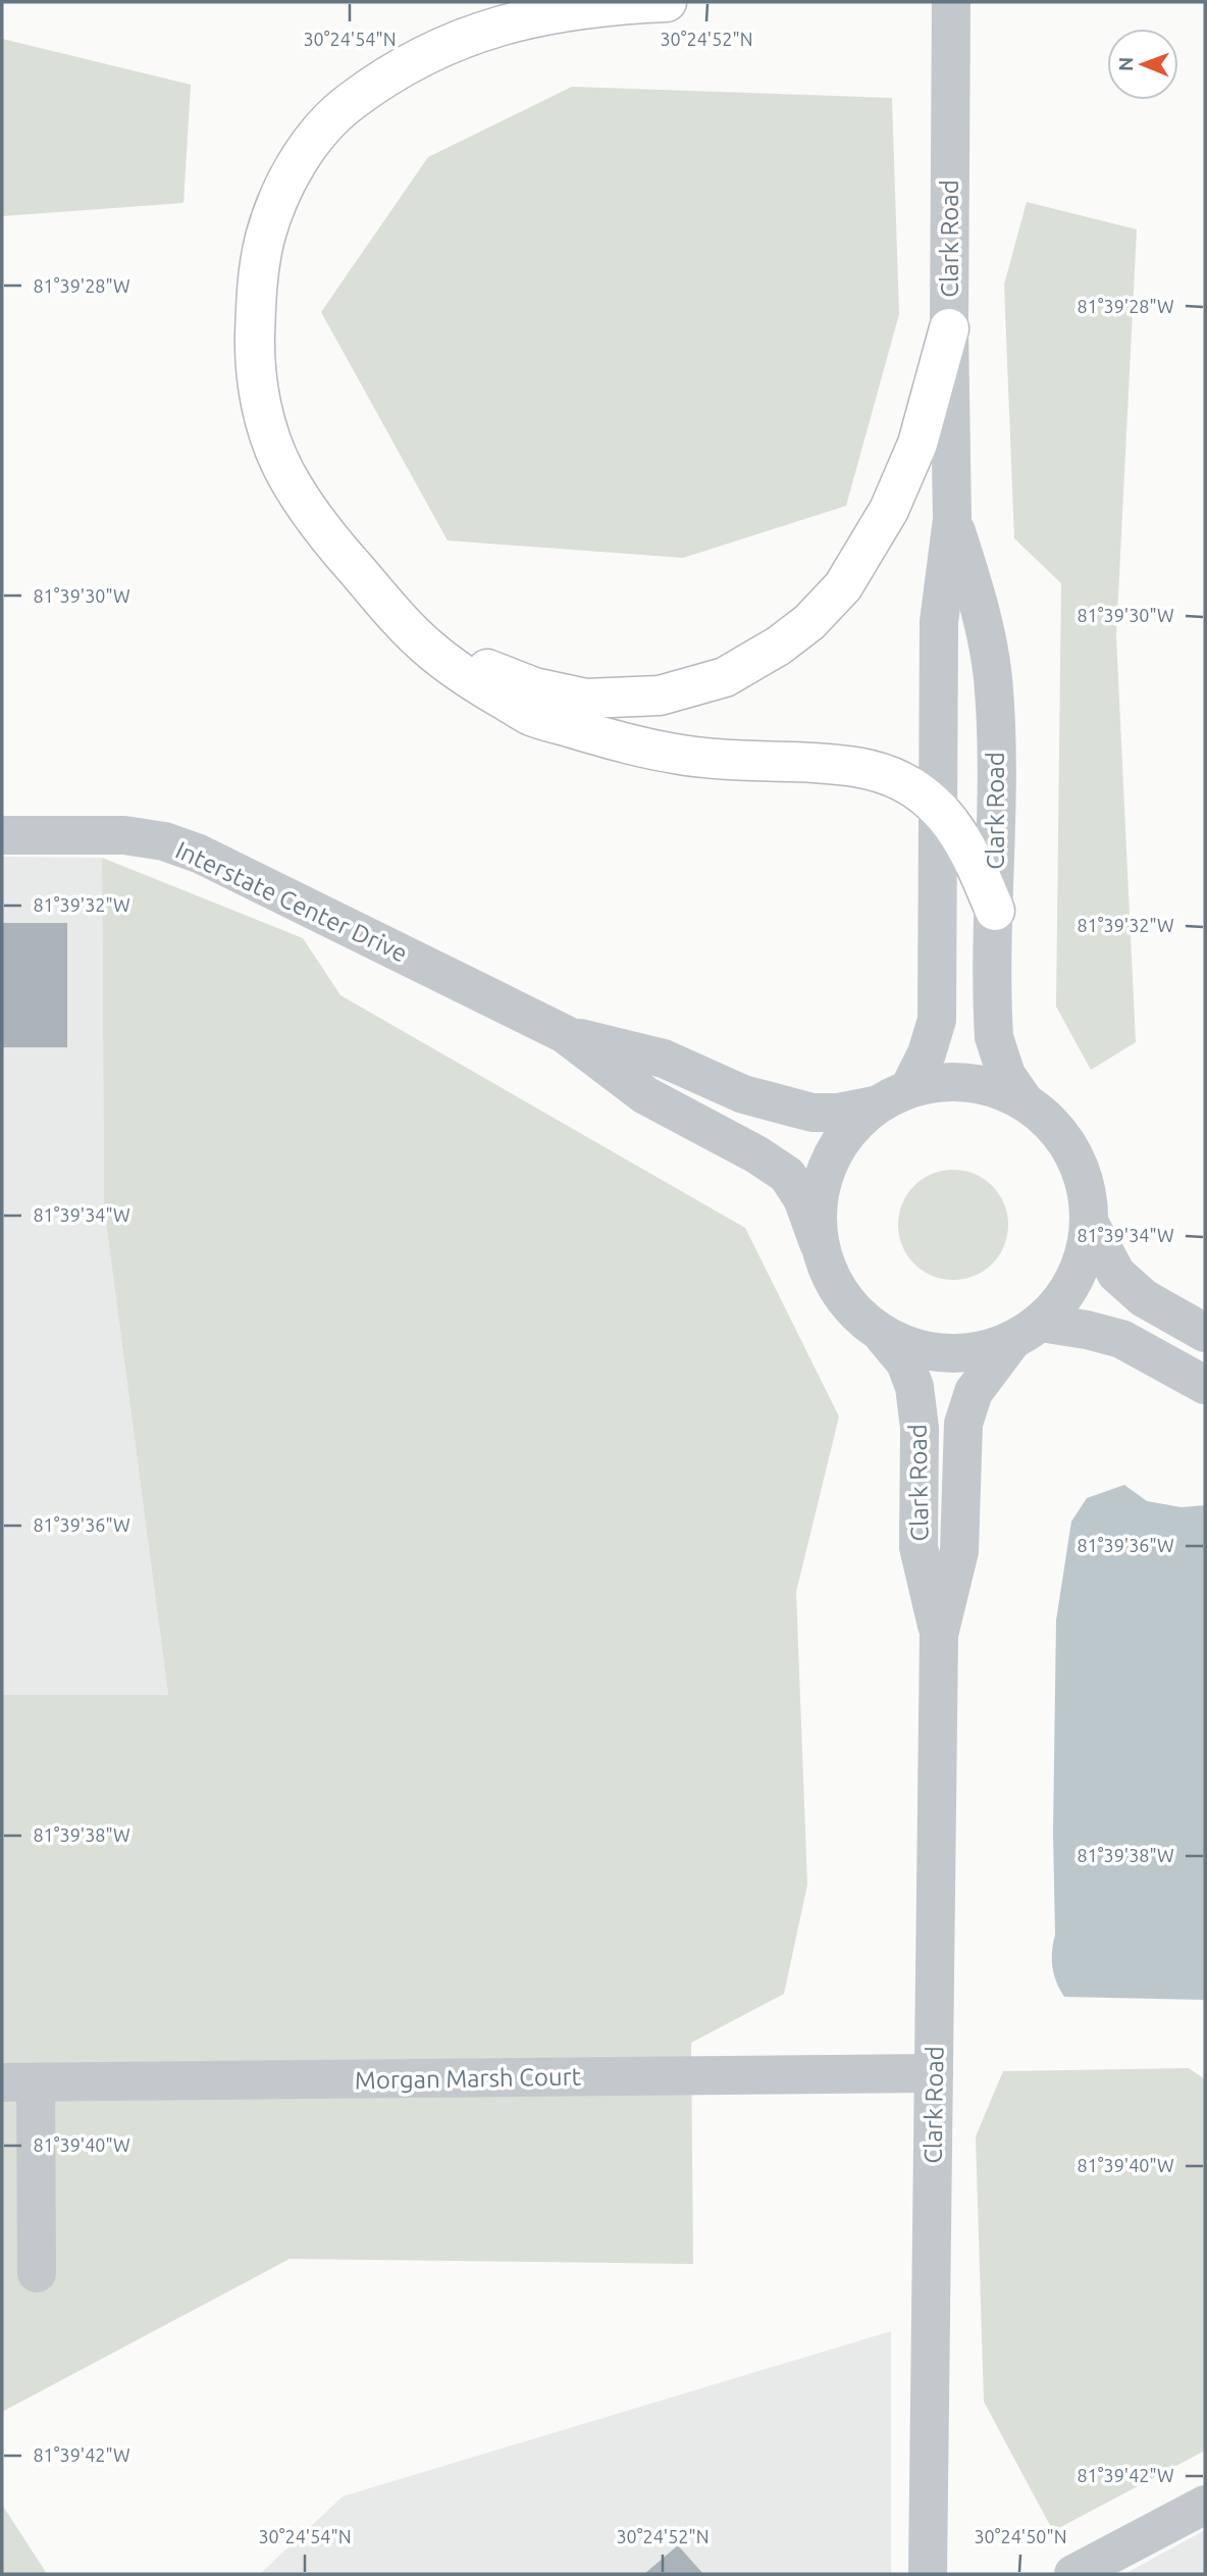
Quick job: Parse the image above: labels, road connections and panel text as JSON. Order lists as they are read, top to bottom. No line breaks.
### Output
{"streets":{"street":["Clark Road","Interstate Center Drive","Morgan Marsh Court"]},"crossings":[["Clark Road","Interstate Center Drive"],["Clark Road","Morgan Marsh Court"]],"north":"left","coordinates":["30°24'54\"N","30°24'52\"N","81°39'28\"W","81°39'30\"W","81°39'32\"W","81°39'34\"W","81°39'36\"W","81°39'38\"W","81°39'40\"W","81°39'42\"W","30°24'50\"N"]}
